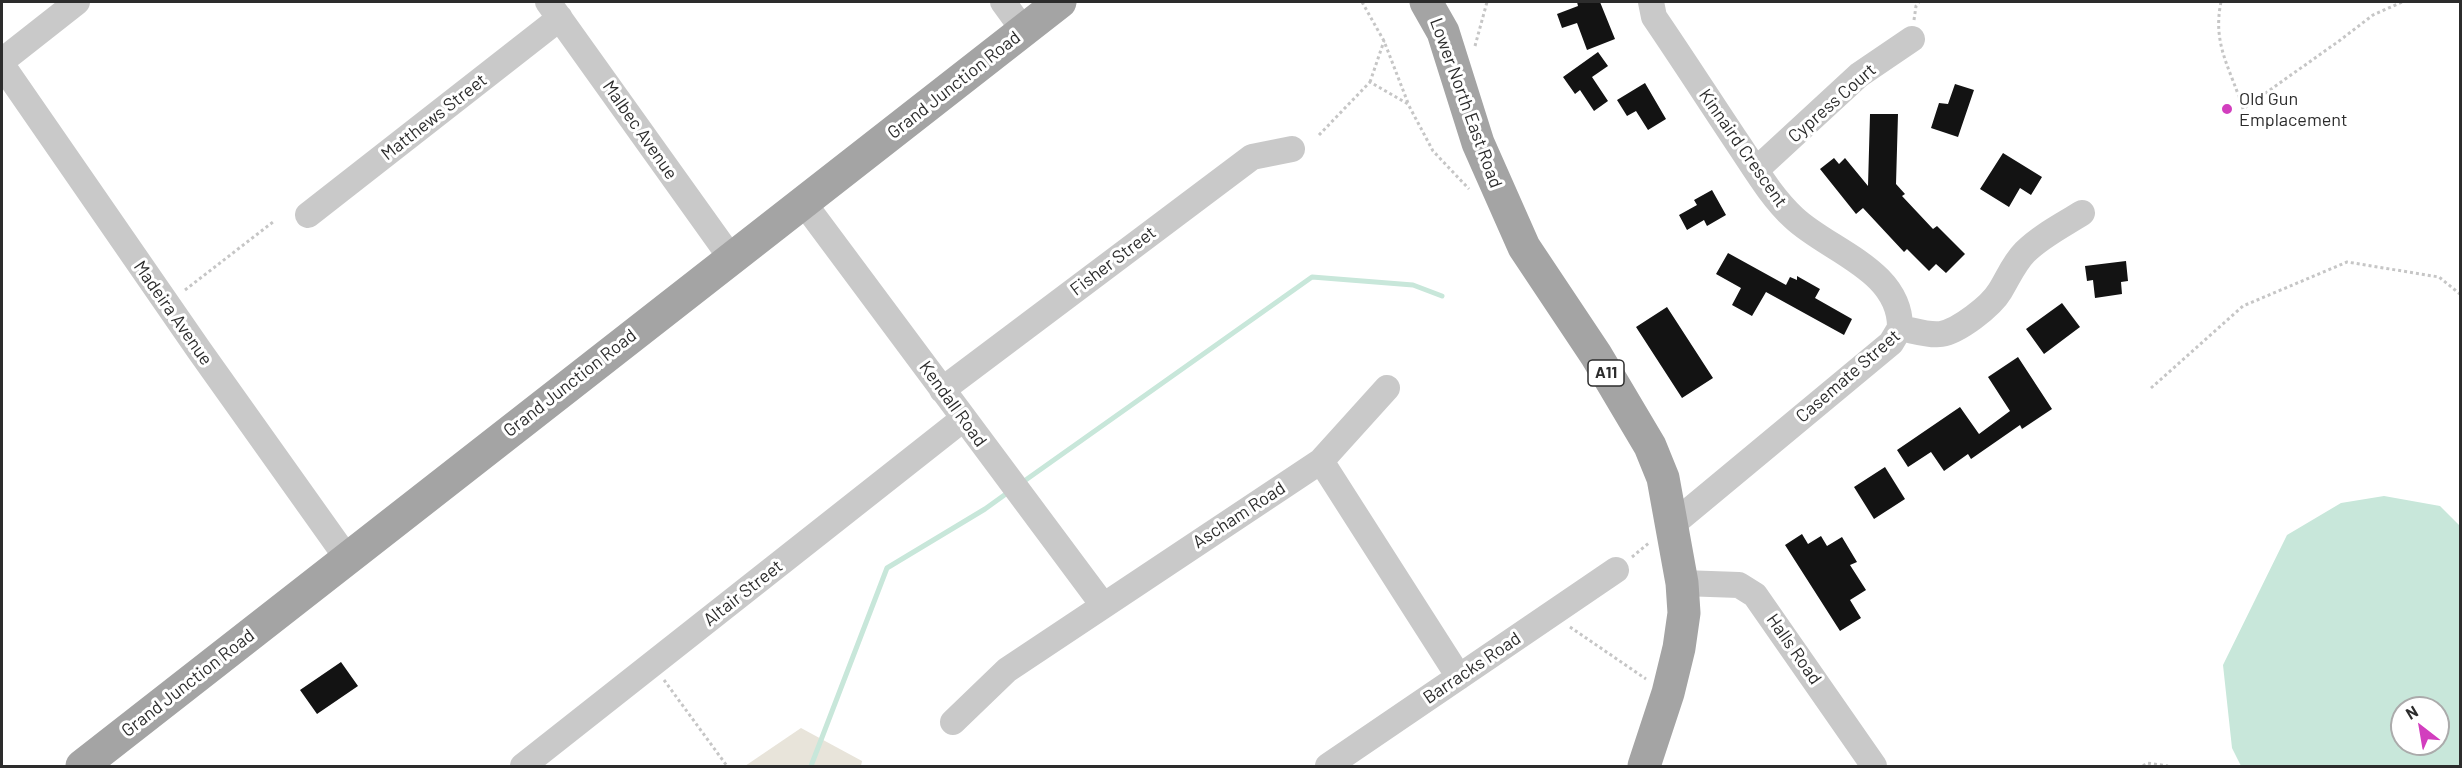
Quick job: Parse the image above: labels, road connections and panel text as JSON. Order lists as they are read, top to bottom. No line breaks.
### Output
{"streets":{"main road":["Grand Junction Road","Lower North East Road","A11"],"street":["Cypress Court","Matthews Street","Malbec Avenue","Kinnaird Crescent","Fisher Street","Madeira Avenue","Casemate Street","Kendall Road","Ascham Road","Altair Street","Halls Road","Barracks Road"]},"crossings":[["Grand Junction Road","Malbec Avenue"],["Grand Junction Road","Madeira Avenue"],["Grand Junction Road","Kendall Road"],["Lower North East Road","Casemate Street"],["Lower North East Road","Halls Road"],["Cypress Court","Kinnaird Crescent"],["Matthews Street","Malbec Avenue"],["Kinnaird Crescent","Casemate Street"],["Fisher Street","Kendall Road"],["Kendall Road","Ascham Road"],["Kendall Road","Altair Street"]],"places":["Old Gun Emplacement"],"north":"top left"}
